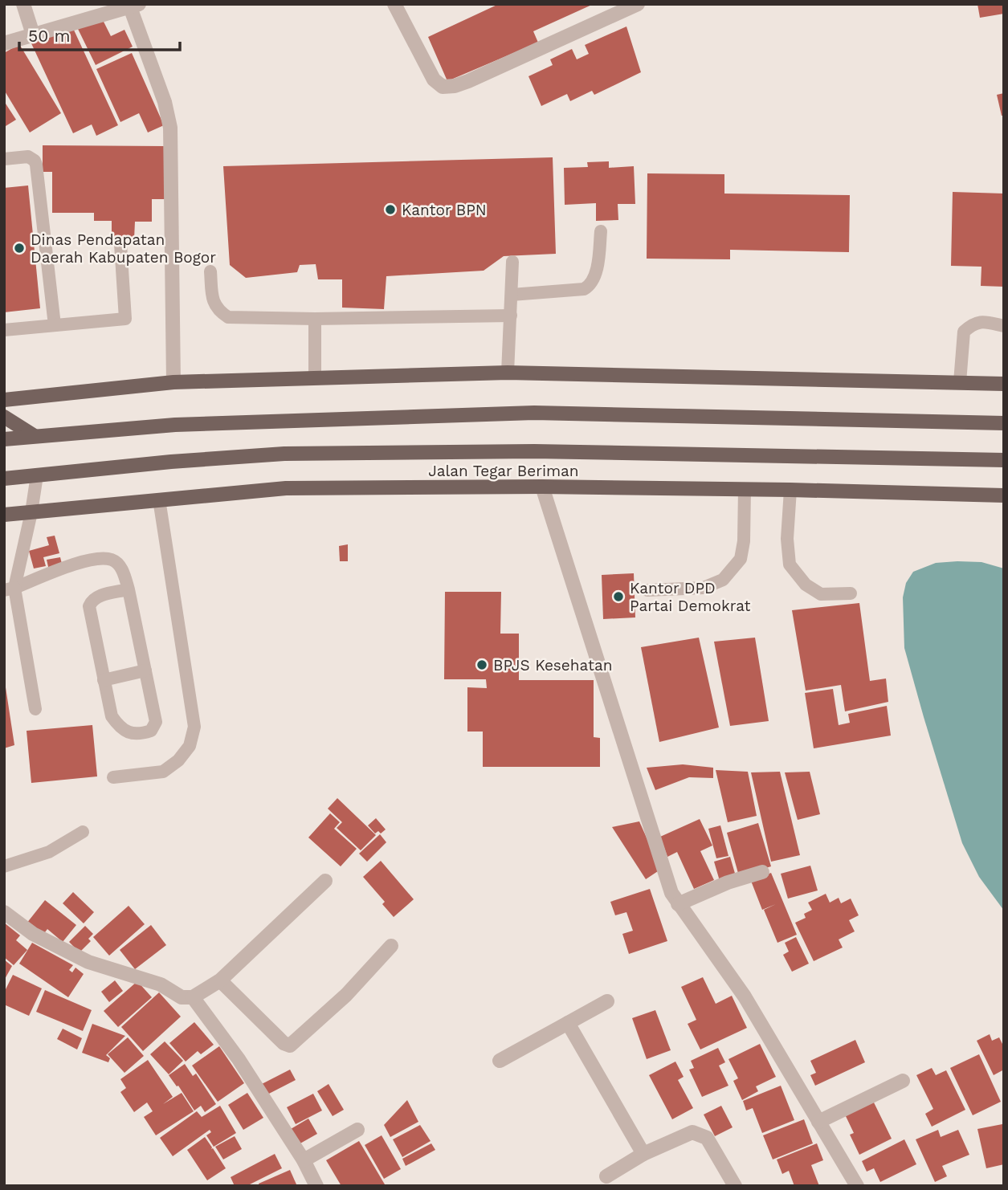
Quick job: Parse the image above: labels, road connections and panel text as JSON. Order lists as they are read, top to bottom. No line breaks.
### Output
{"streets":{"main road":["Jalan Tegar Beriman"]},"places":["Kantor BPN","Dinas Pendapatan Daerah Kabupaten Bogor","Kantor DPD Partai Demokrat","BPJS Kesehatan"],"scale_bar":"50 m"}
